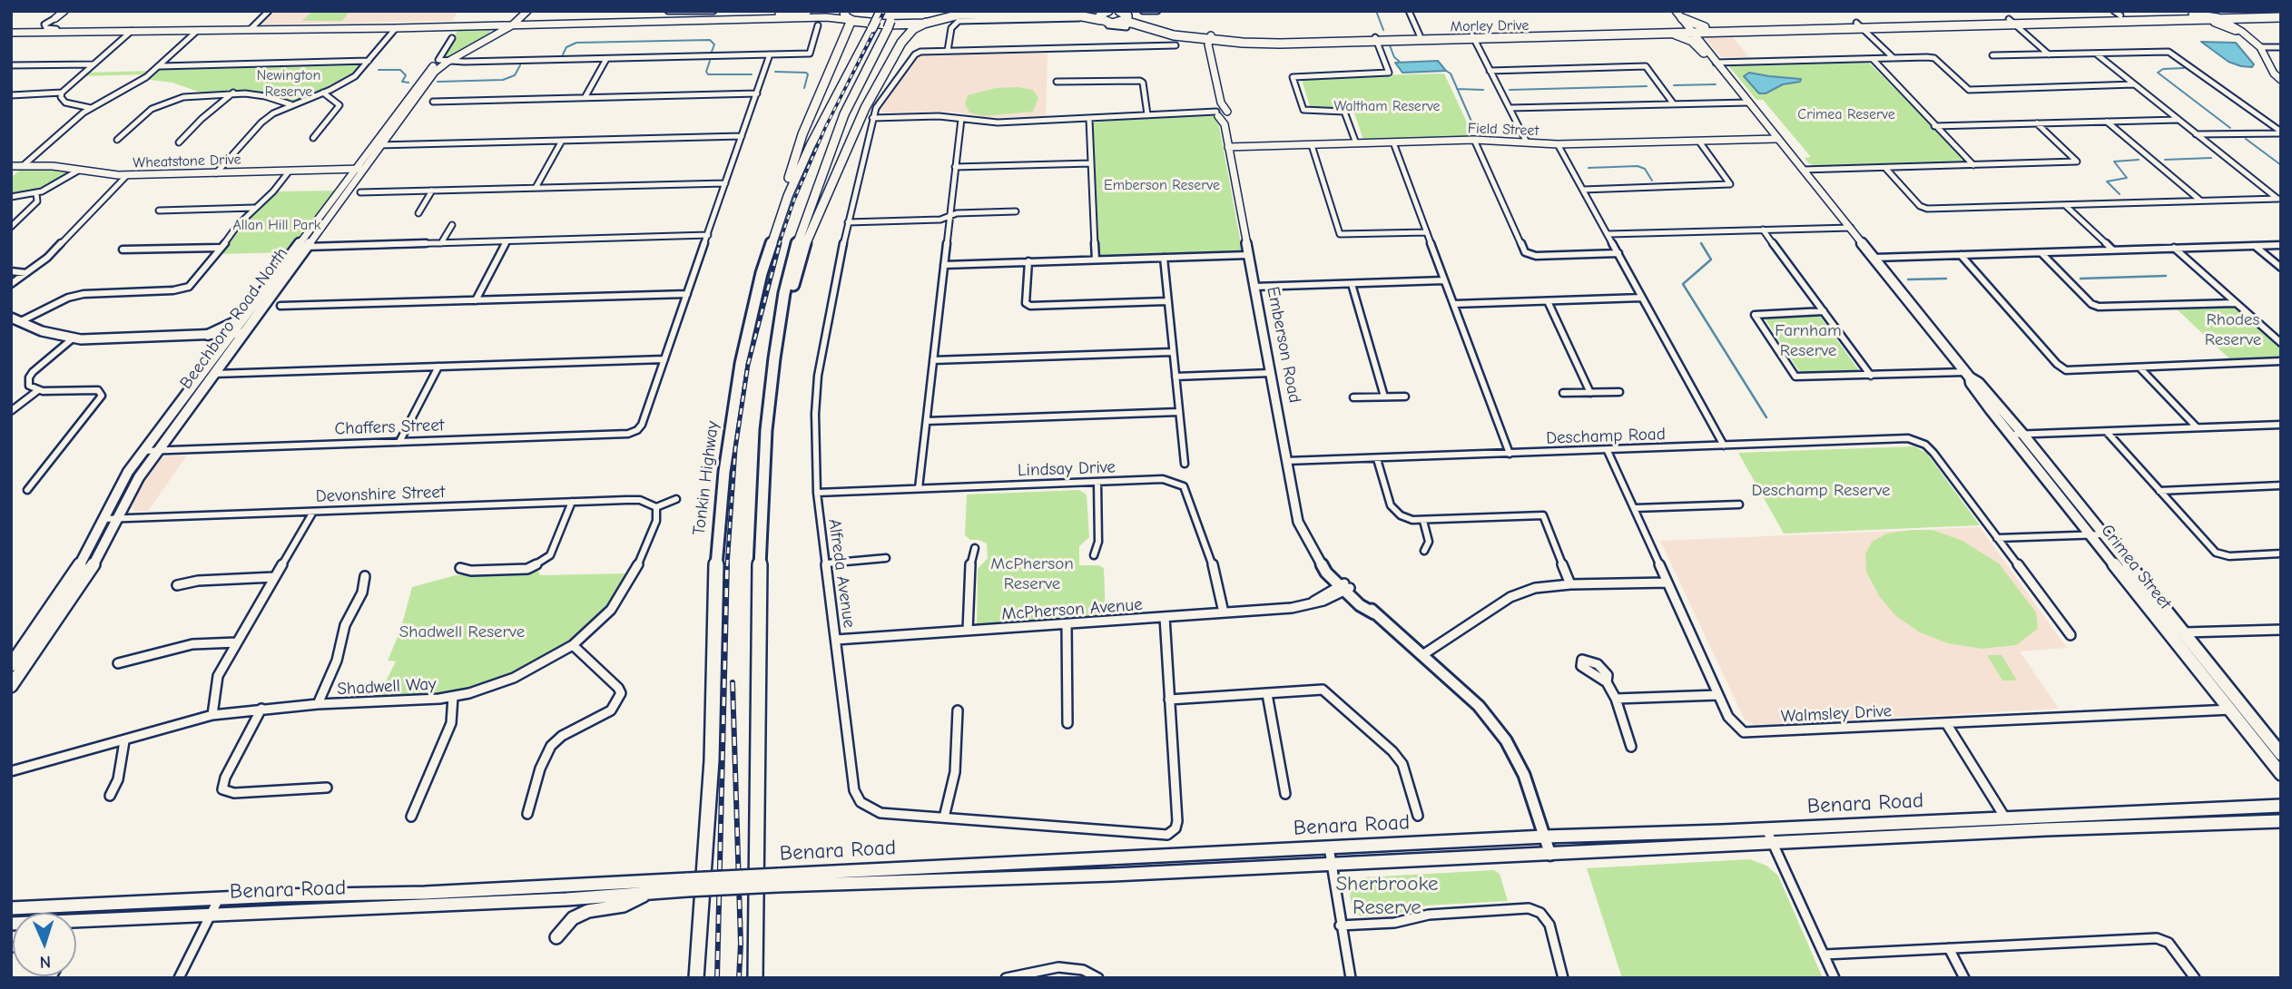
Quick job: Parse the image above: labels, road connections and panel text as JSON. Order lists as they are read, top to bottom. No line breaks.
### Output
{"streets":{"highway":["Morley Drive","Tonkin Highway"],"main road":["Beechboro Road North","Crimea Street","Benara Road"],"street":["Field Street","Wheatstone Drive","Emberson Road","Chaffers Street","Deschamp Road","Lindsay Drive","Devonshire Street","Alfreda Avenue","McPherson Avenue","Shadwell Way","Walmsley Drive"]},"crossings":[["Morley Drive","Crimea Street"],["Field Street","Emberson Road"],["Field Street","Crimea Street"],["Wheatstone Drive","Beechboro Road North"],["Beechboro Road North","Chaffers Street"],["Beechboro Road North","Devonshire Street"],["Emberson Road","Deschamp Road"],["Emberson Road","McPherson Avenue"],["Emberson Road","Benara Road"],["Deschamp Road","Walmsley Drive"],["Lindsay Drive","Alfreda Avenue"],["Lindsay Drive","McPherson Avenue"],["Devonshire Street","Shadwell Way"],["Crimea Street","Walmsley Drive"],["Alfreda Avenue","McPherson Avenue"]],"parks":["Newington Reserve","Waltham Reserve","Crimea Reserve","Emberson Reserve","Allan Hill Park","Rhodes Reserve","Farnham Reserve","Deschamp Reserve","McPherson Reserve","Shadwell Reserve","Sherbrooke Reserve"],"north":"bottom"}
